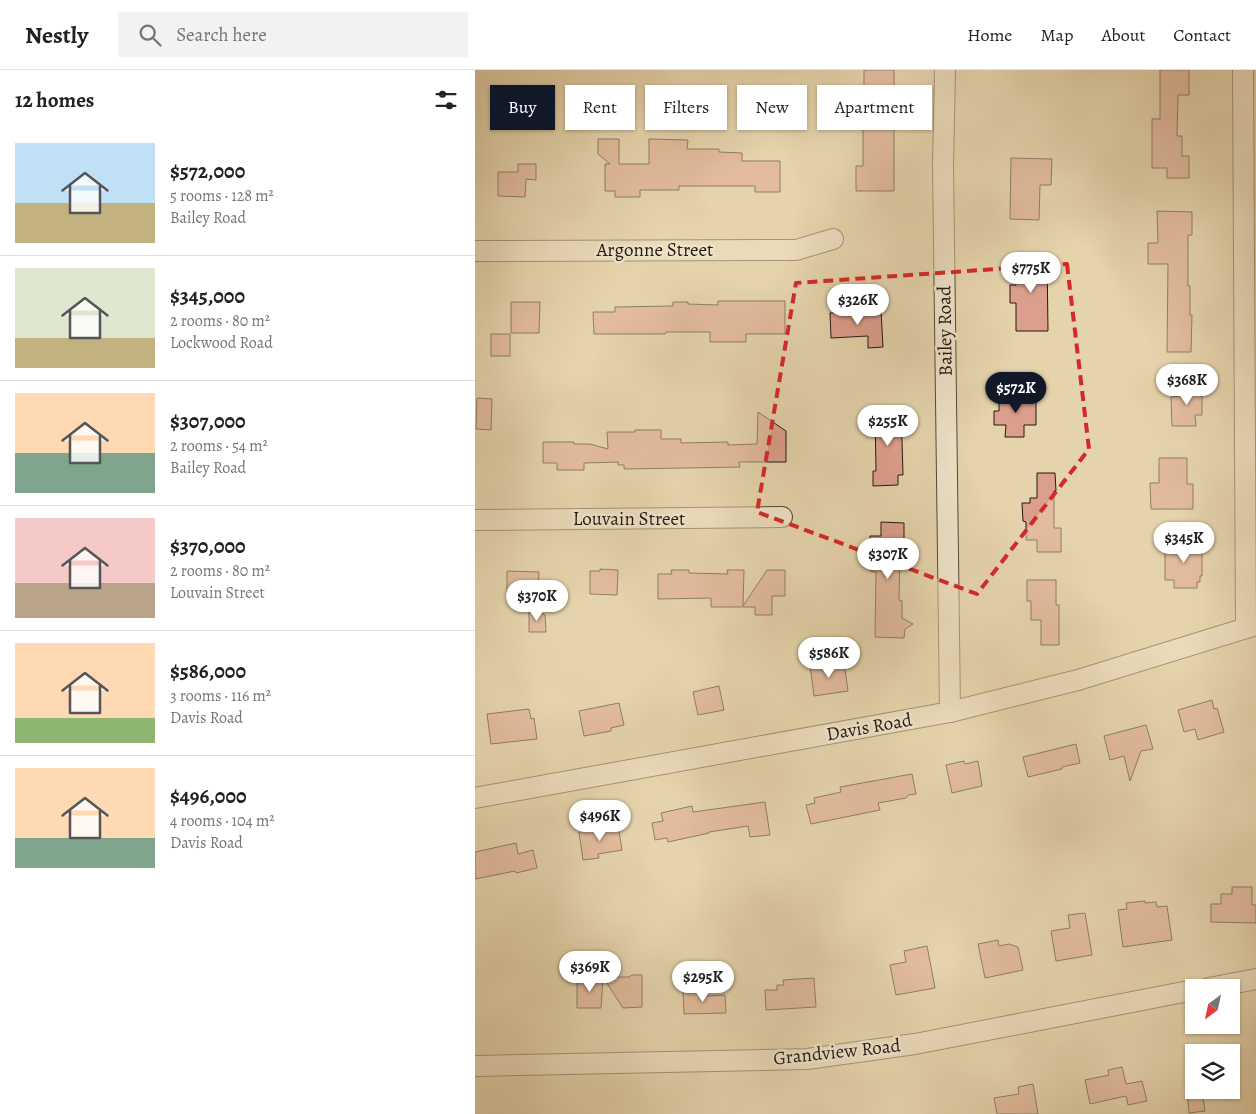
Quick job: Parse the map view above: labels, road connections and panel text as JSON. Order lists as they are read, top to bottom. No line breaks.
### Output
{"streets":{"street":["Argonne Street","Bailey Road","Louvain Street","Davis Road","Grandview Road"]},"crossings":[["Bailey Road","Davis Road"]],"north":"bottom left","page":{"header":"Nestly","search":"Search here","nav":["Home","Map","About","Contact"],"heading":"12 homes","chip":["Buy","Rent","Filters","New","Apartment"],"list":[{"name":"$572,000","note":"5 rooms · 128 m² · Bailey Road"},{"name":"$345,000","note":"2 rooms · 80 m² · Lockwood Road"},{"name":"$307,000","note":"2 rooms · 54 m² · Bailey Road"},{"name":"$370,000","note":"2 rooms · 80 m² · Louvain Street"},{"name":"$586,000","note":"3 rooms · 116 m² · Davis Road"},{"name":"$496,000","note":"4 rooms · 104 m² · Davis Road"}],"price":["$775K","$326K","$368K","$572K","$255K","$345K","$307K","$370K","$586K","$496K","$369K","$295K"]}}
